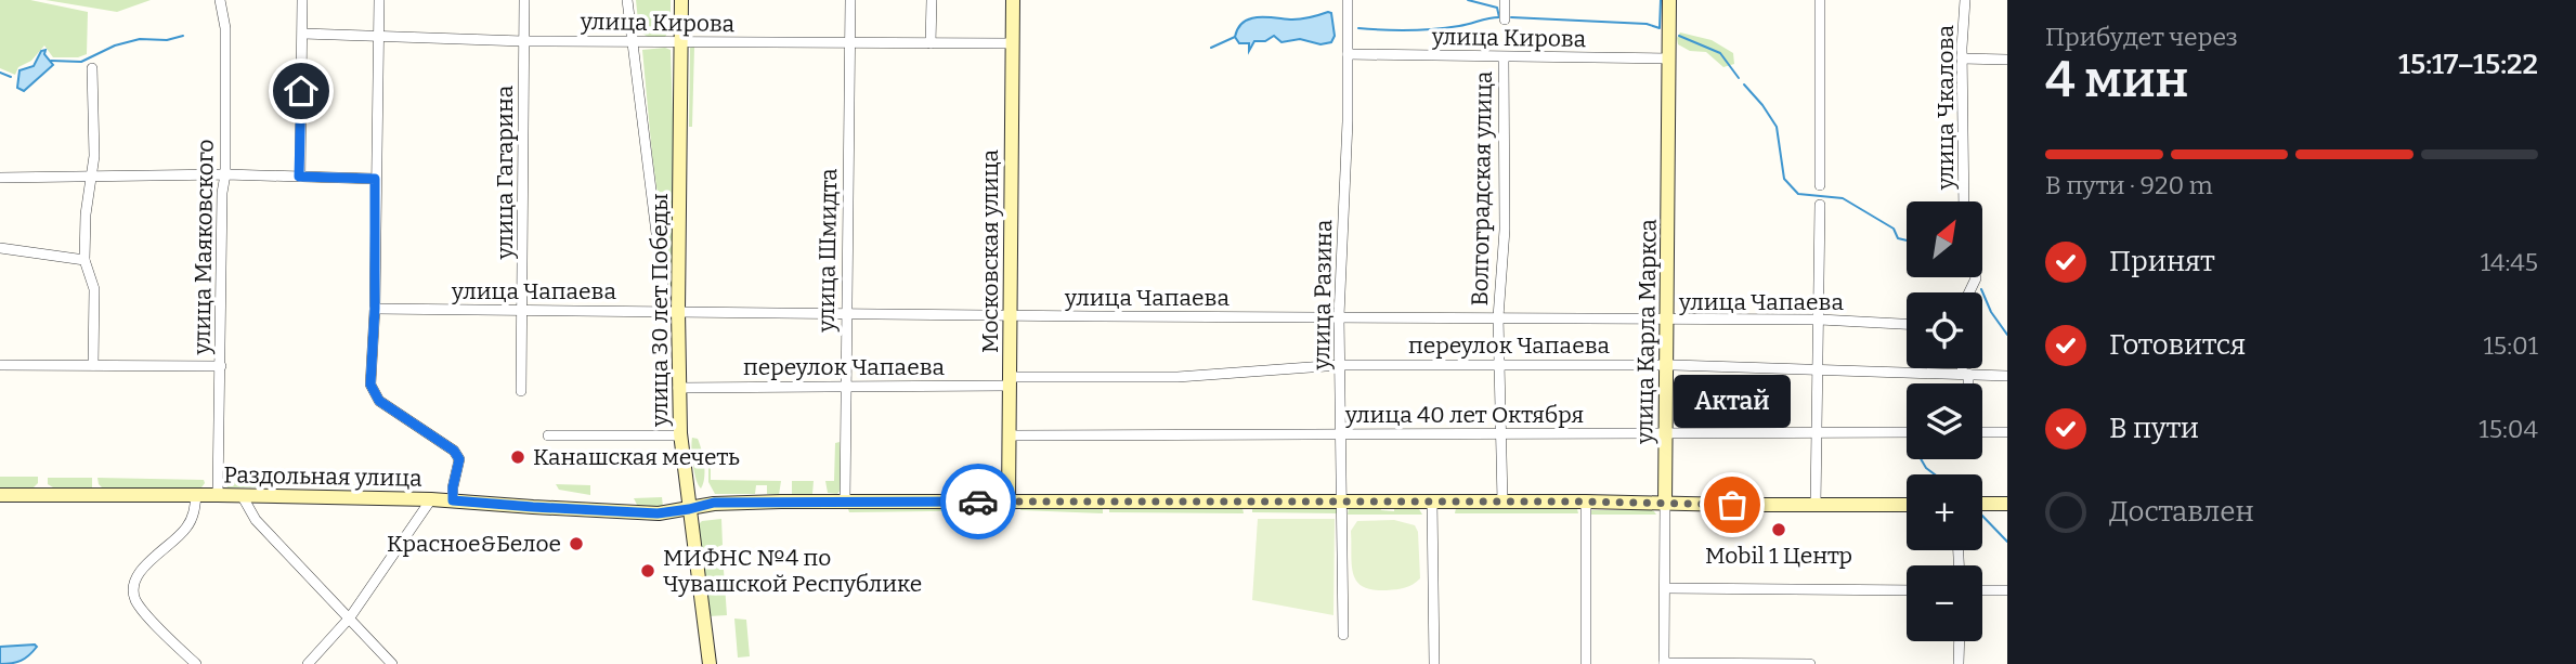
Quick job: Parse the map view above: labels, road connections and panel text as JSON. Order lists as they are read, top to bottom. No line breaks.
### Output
{"streets":{"street":["улица Кирова","улица Чкалова","улица Гагарина","Волгоградская улица","улица Маяковского","улица Шмидта","Московская улица","улица Чапаева","улица Разина","улица 30 лет Победы","улица Карла Маркса","переулок Чапаева","улица 40 лет Октября","Раздольная улица"]},"crossings":[["улица Кирова","улица Гагарина"],["улица Кирова","Волгоградская улица"],["улица Кирова","улица Шмидта"],["улица Кирова","Московская улица"],["улица Кирова","улица Разина"],["улица Кирова","улица 30 лет Победы"],["улица Кирова","улица Карла Маркса"],["улица Гагарина","улица Чапаева"],["Волгоградская улица","улица Чапаева"],["Волгоградская улица","переулок Чапаева"],["Волгоградская улица","улица 40 лет Октября"],["Волгоградская улица","Раздольная улица"],["улица Маяковского","Раздольная улица"],["улица Шмидта","улица Чапаева"],["улица Шмидта","переулок Чапаева"],["улица Шмидта","Раздольная улица"],["Московская улица","улица Чапаева"],["Московская улица","переулок Чапаева"],["Московская улица","улица 40 лет Октября"],["Московская улица","Раздольная улица"],["улица Чапаева","улица Разина"],["улица Чапаева","улица 30 лет Победы"],["улица Чапаева","улица Карла Маркса"],["улица Разина","переулок Чапаева"],["улица Разина","улица 40 лет Октября"],["улица Разина","Раздольная улица"],["улица 30 лет Победы","переулок Чапаева"],["улица 30 лет Победы","Раздольная улица"],["улица Карла Маркса","переулок Чапаева"],["улица Карла Маркса","улица 40 лет Октября"],["улица Карла Маркса","Раздольная улица"]],"places":["Канашская мечеть","Актай","Mobil 1 Центр","Красное&Белое","МИФНС №4 по Чувашской Республике"],"north":"top right","page":{"heading":["4 мин","Прибудет через","15:17–15:22"],"bar":"В пути · 920 m","map_buttons":["+","−"],"list":[["Принят","14:45"],["Готовится","15:01"],["В пути","15:04"],"Доставлен"],"bubble":"Актай"}}
